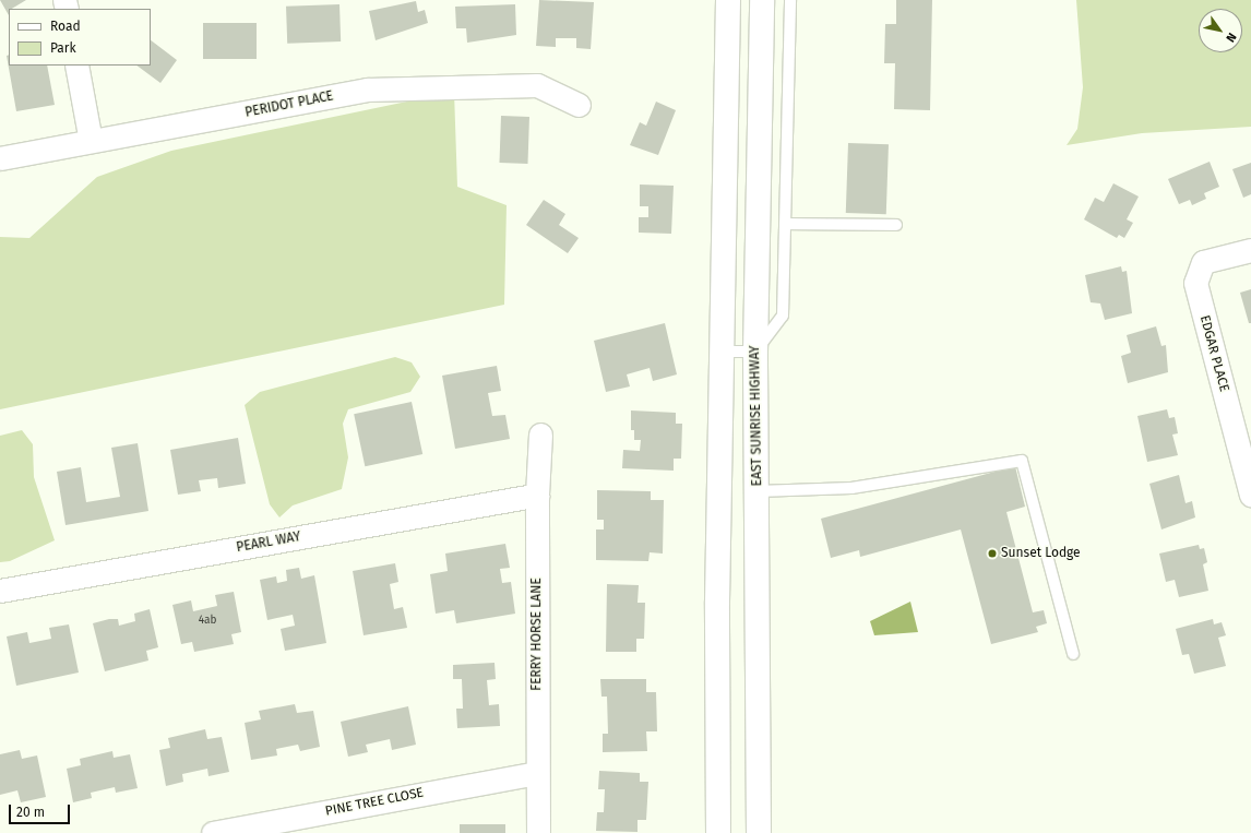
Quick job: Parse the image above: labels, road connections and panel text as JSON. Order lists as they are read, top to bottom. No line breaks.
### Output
{"streets":{"main road":["EAST SUNRISE HIGHWAY"],"street":["PERIDOT PLACE","EDGAR PLACE","PEARL WAY","FERRY HORSE LANE","PINE TREE CLOSE"]},"crossings":[["PEARL WAY","FERRY HORSE LANE"],["FERRY HORSE LANE","PINE TREE CLOSE"]],"places":["Sunset Lodge"],"house_numbers":["4ab"],"legend":["Road","Park"],"scale_bar":"20 m","north":"bottom right"}
